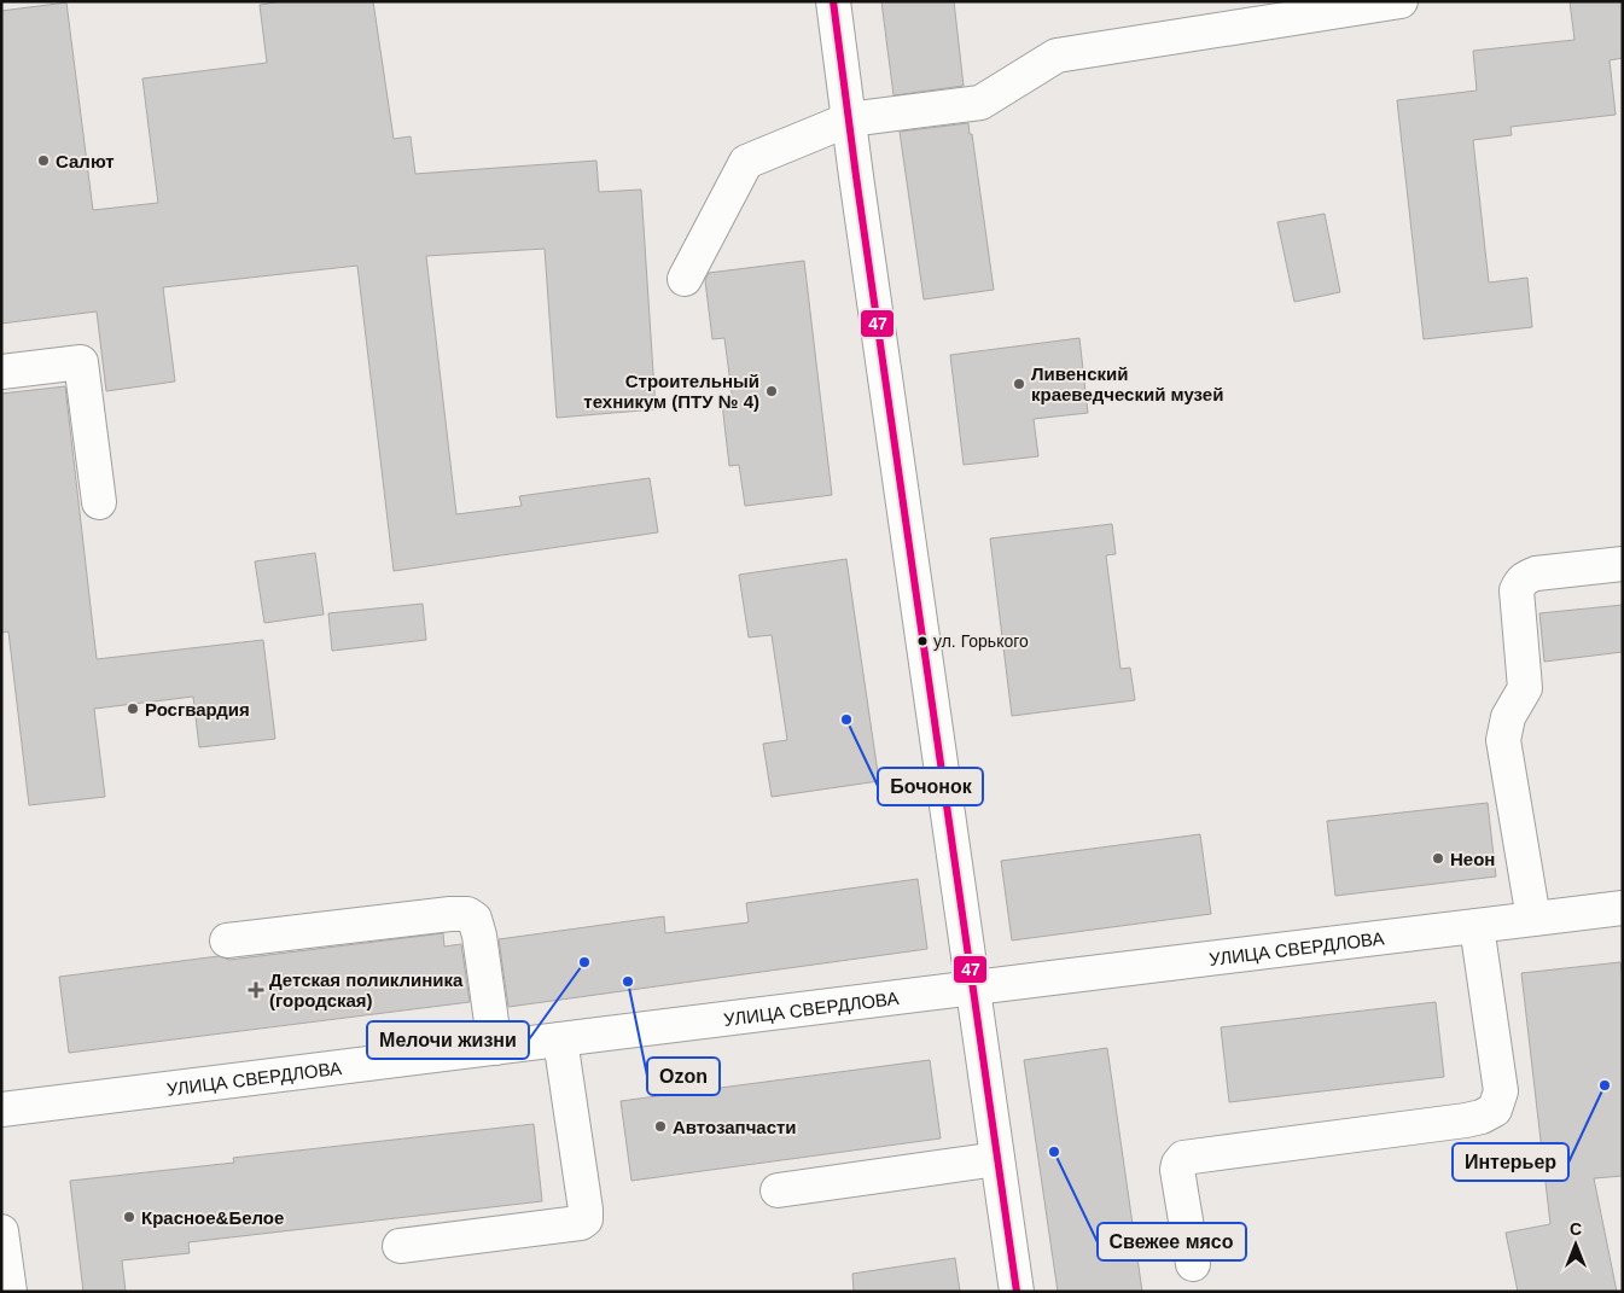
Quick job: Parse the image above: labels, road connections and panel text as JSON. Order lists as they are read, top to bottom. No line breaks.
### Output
{"streets":{"main road":["УЛИЦА СВЕРДЛОВА"]},"places":{"other":["Салют","Ливенский краеведческий музей","Строительный техникум (ПТУ № 4)","ул. Горького","Росгвардия","Бочонок","Неон","Мелочи жизни","Ozon","Интерьер","Автозапчасти","Свежее мясо","Красное&Белое"],"health":["Детская поликлиника (городская)"]},"lines":["transit line 47"],"north":"top"}
